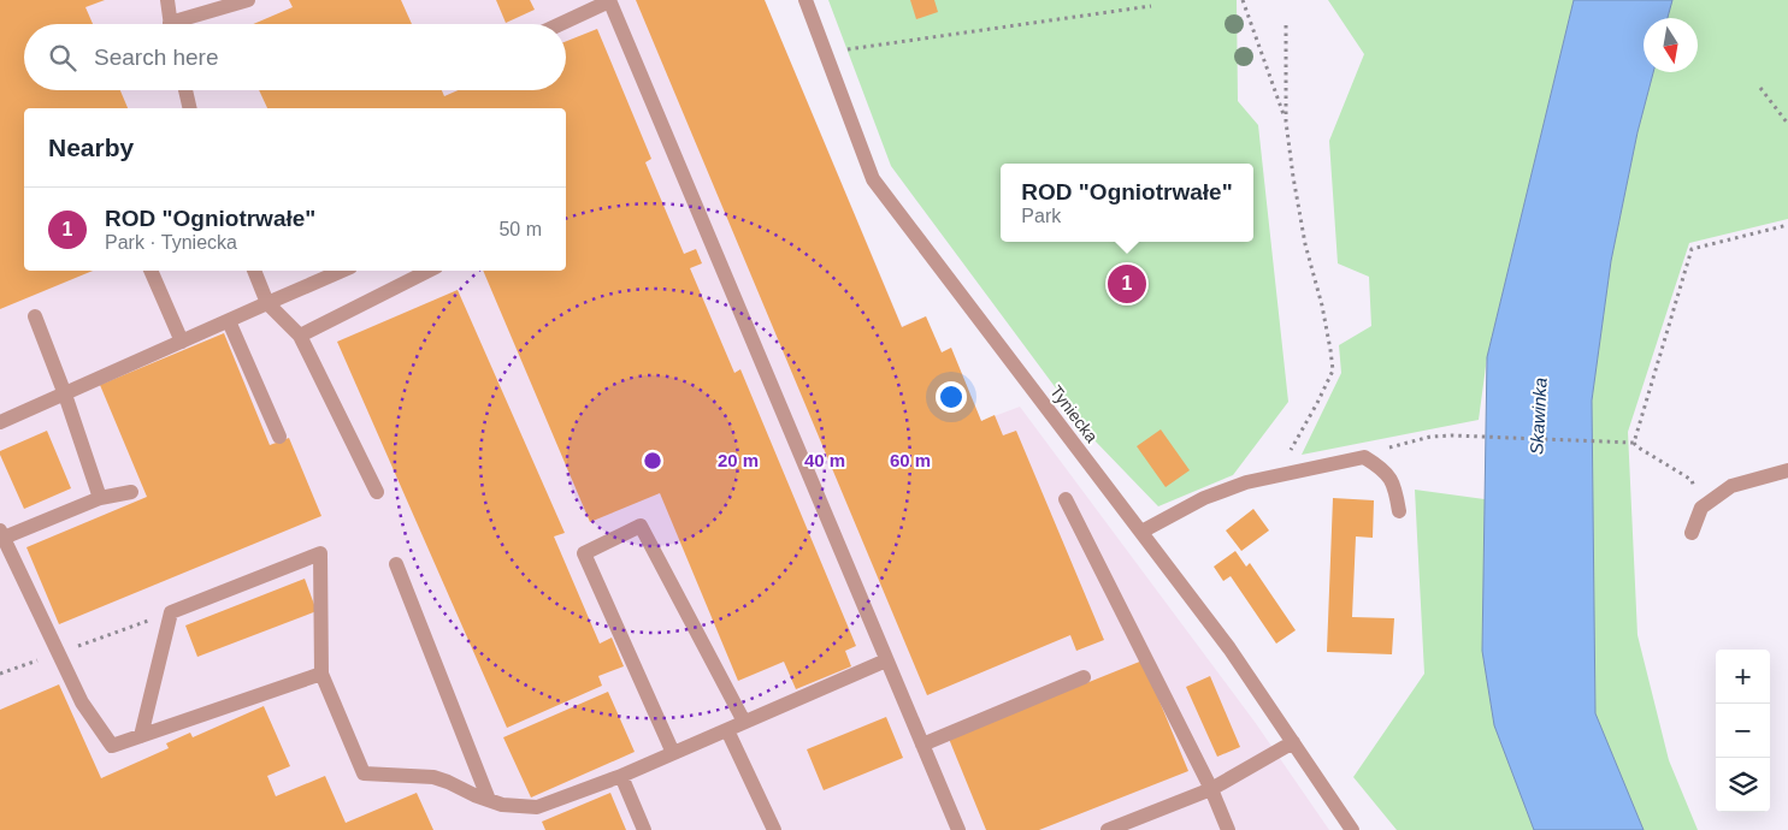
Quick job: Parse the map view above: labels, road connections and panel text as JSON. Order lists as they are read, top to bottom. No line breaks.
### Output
{"streets":{"street":["Tyniecka"]},"water":["Skawinka"],"north":"bottom","page":{"search":"Search here","heading":"Nearby","popup":["ROD \"Ogniotrwałe\"","Park"],"list":[{"mark":"1","name":"ROD \"Ogniotrwałe\"","note":"Park · Tyniecka","value":"50 m"}],"pins":"1","map_buttons":["+","−"]},"rings":["20 m","40 m","60 m"]}
